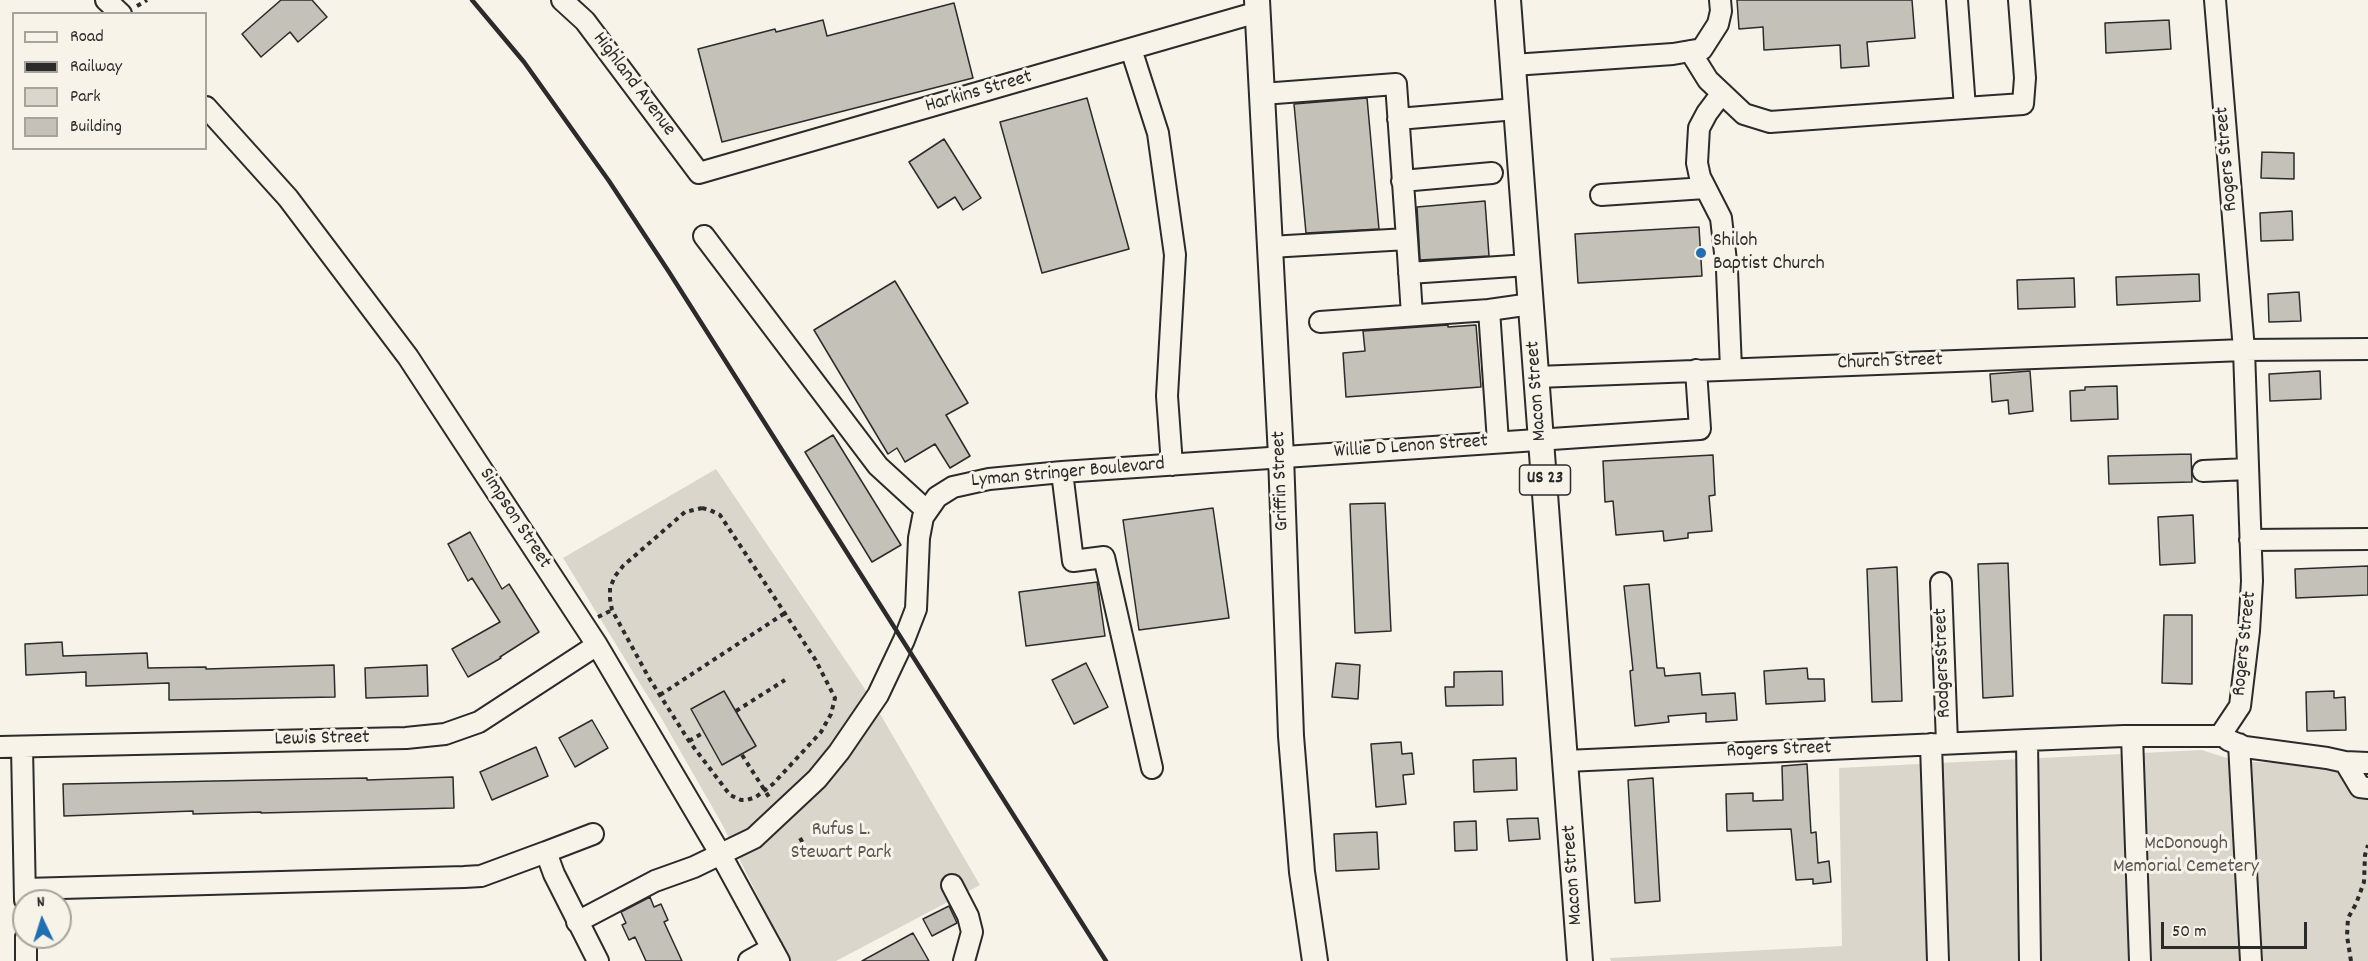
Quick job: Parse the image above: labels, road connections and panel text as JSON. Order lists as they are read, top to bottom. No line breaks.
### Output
{"streets":{"main road":["Macon Street","US 23","Griffin Street"],"street":["Highland Avenue","Harkins Street","Rogers Street","Church Street","Willie D Lenon Street","Lyman Stringer Boulevard","Simpson Street","RodgersStreet","Lewis Street"]},"crossings":[["Highland Avenue","Harkins Street"],["Harkins Street","Griffin Street"],["Rogers Street","Church Street"],["Rogers Street","Macon Street"],["Rogers Street","RodgersStreet"],["Church Street","Macon Street"],["Church Street","Willie D Lenon Street"],["Macon Street","Willie D Lenon Street"],["Willie D Lenon Street","Lyman Stringer Boulevard"],["Willie D Lenon Street","Griffin Street"],["Lyman Stringer Boulevard","Griffin Street"],["Simpson Street","Lewis Street"]],"parks":["Rufus L. Stewart Park","McDonough Memorial Cemetery"],"places":["Shiloh Baptist Church"],"legend":["Road","Railway","Park","Building"],"scale_bar":"50 m","north":"top"}
